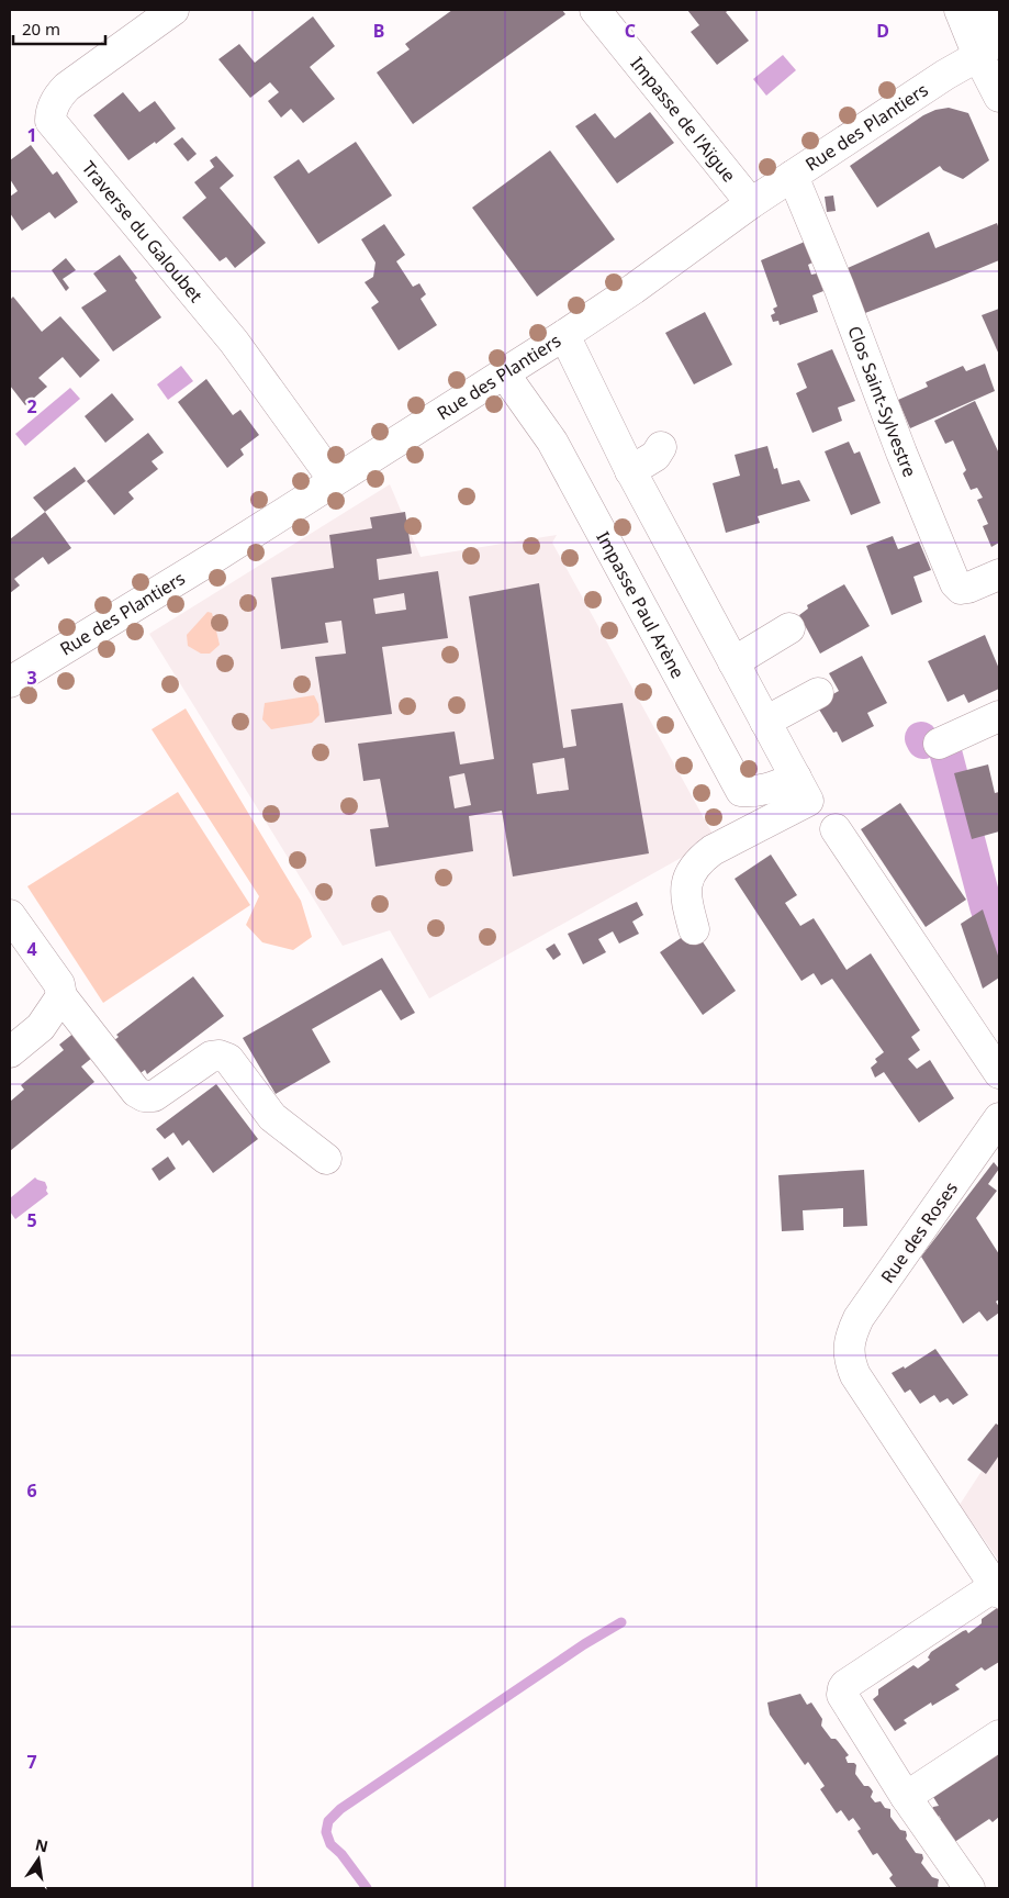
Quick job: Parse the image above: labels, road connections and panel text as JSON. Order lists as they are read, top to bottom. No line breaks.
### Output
{"streets":{"street":["Impasse de l'Aïgue","Rue des Plantiers","Traverse du Galoubet","Clos Saint-Sylvestre","Impasse Paul Arène","Rue des Roses"]},"crossings":[["Impasse de l'Aïgue","Rue des Plantiers"],["Rue des Plantiers","Traverse du Galoubet"],["Rue des Plantiers","Clos Saint-Sylvestre"],["Rue des Plantiers","Impasse Paul Arène"]],"scale_bar":"20 m","north":"top","grid":{"columns":["B","C","D"],"rows":["1","2","3","4","5","6","7"]}}
